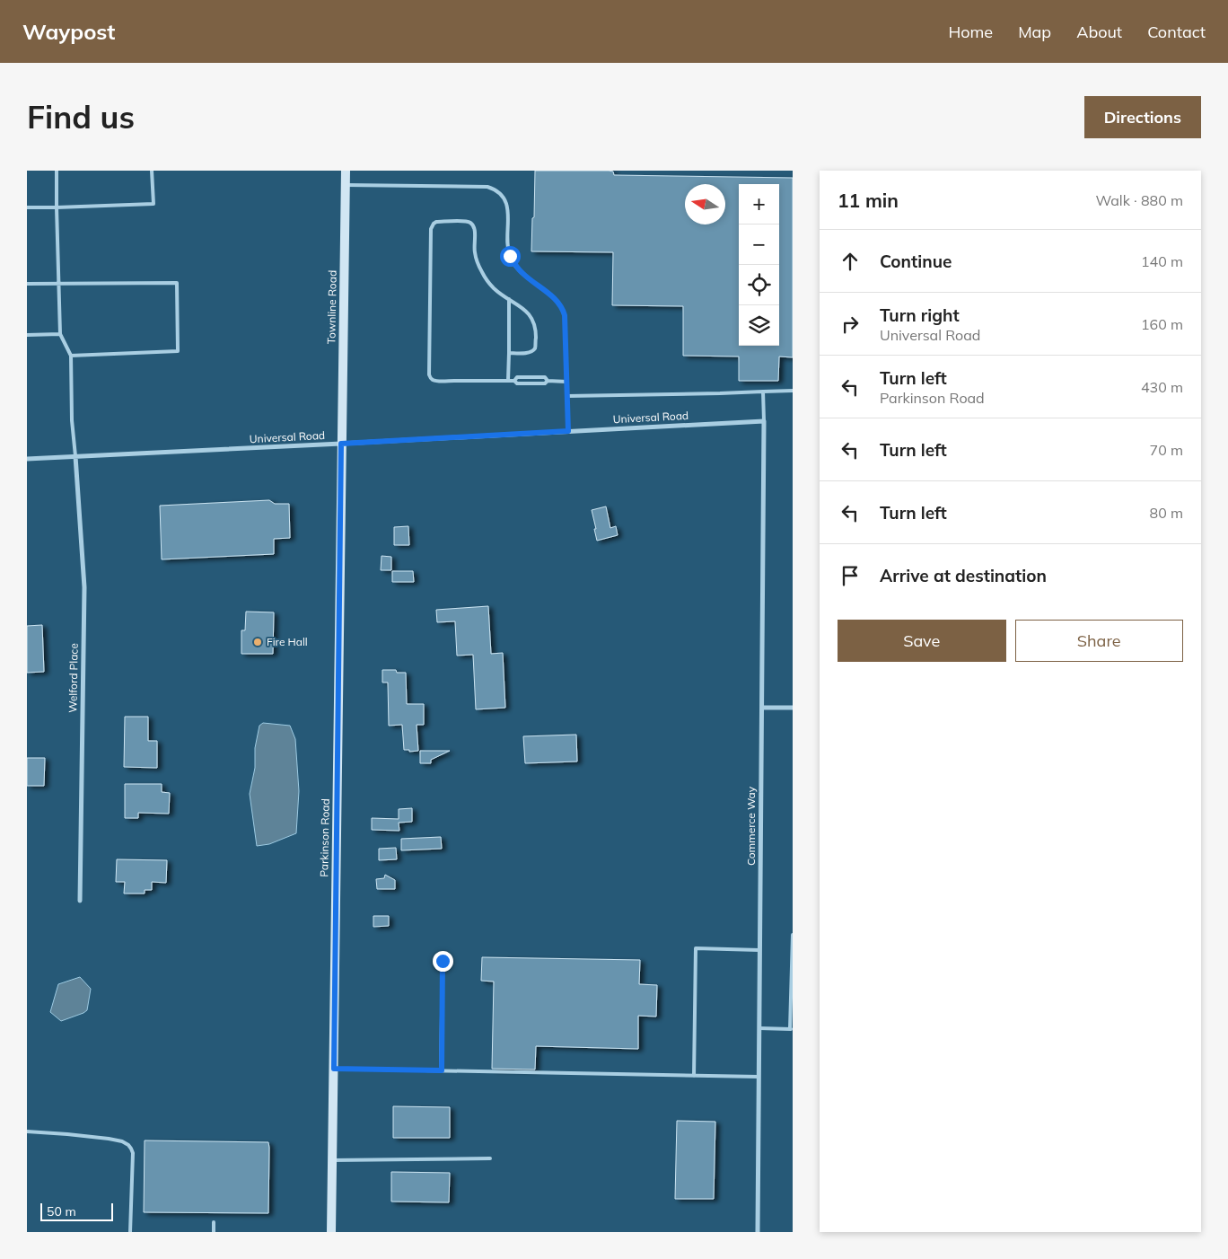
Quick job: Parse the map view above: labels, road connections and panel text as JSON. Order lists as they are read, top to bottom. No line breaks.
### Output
{"streets":{"main road":["Townline Road","Parkinson Road"],"street":["Universal Road","Welford Place","Commerce Way"]},"crossings":[["Townline Road","Universal Road"],["Townline Road","Parkinson Road"],["Universal Road","Welford Place"],["Universal Road","Commerce Way"],["Universal Road","Parkinson Road"]],"places":["Fire Hall"],"scale_bar":"50 m","north":"left","page":{"header":"Waypost","nav":["Home","Map","About","Contact"],"buttons":["Directions",["Save","Share"]],"title":"Find us","heading":["11 min","Walk · 880 m"],"map_buttons":["+","−"],"list":[["Continue","140 m"],["Turn right","Universal Road","160 m"],["Turn left","Parkinson Road","430 m"],["Turn left","70 m"],["Turn left","80 m"],"Arrive at destination"],"scale":"50 m"}}
